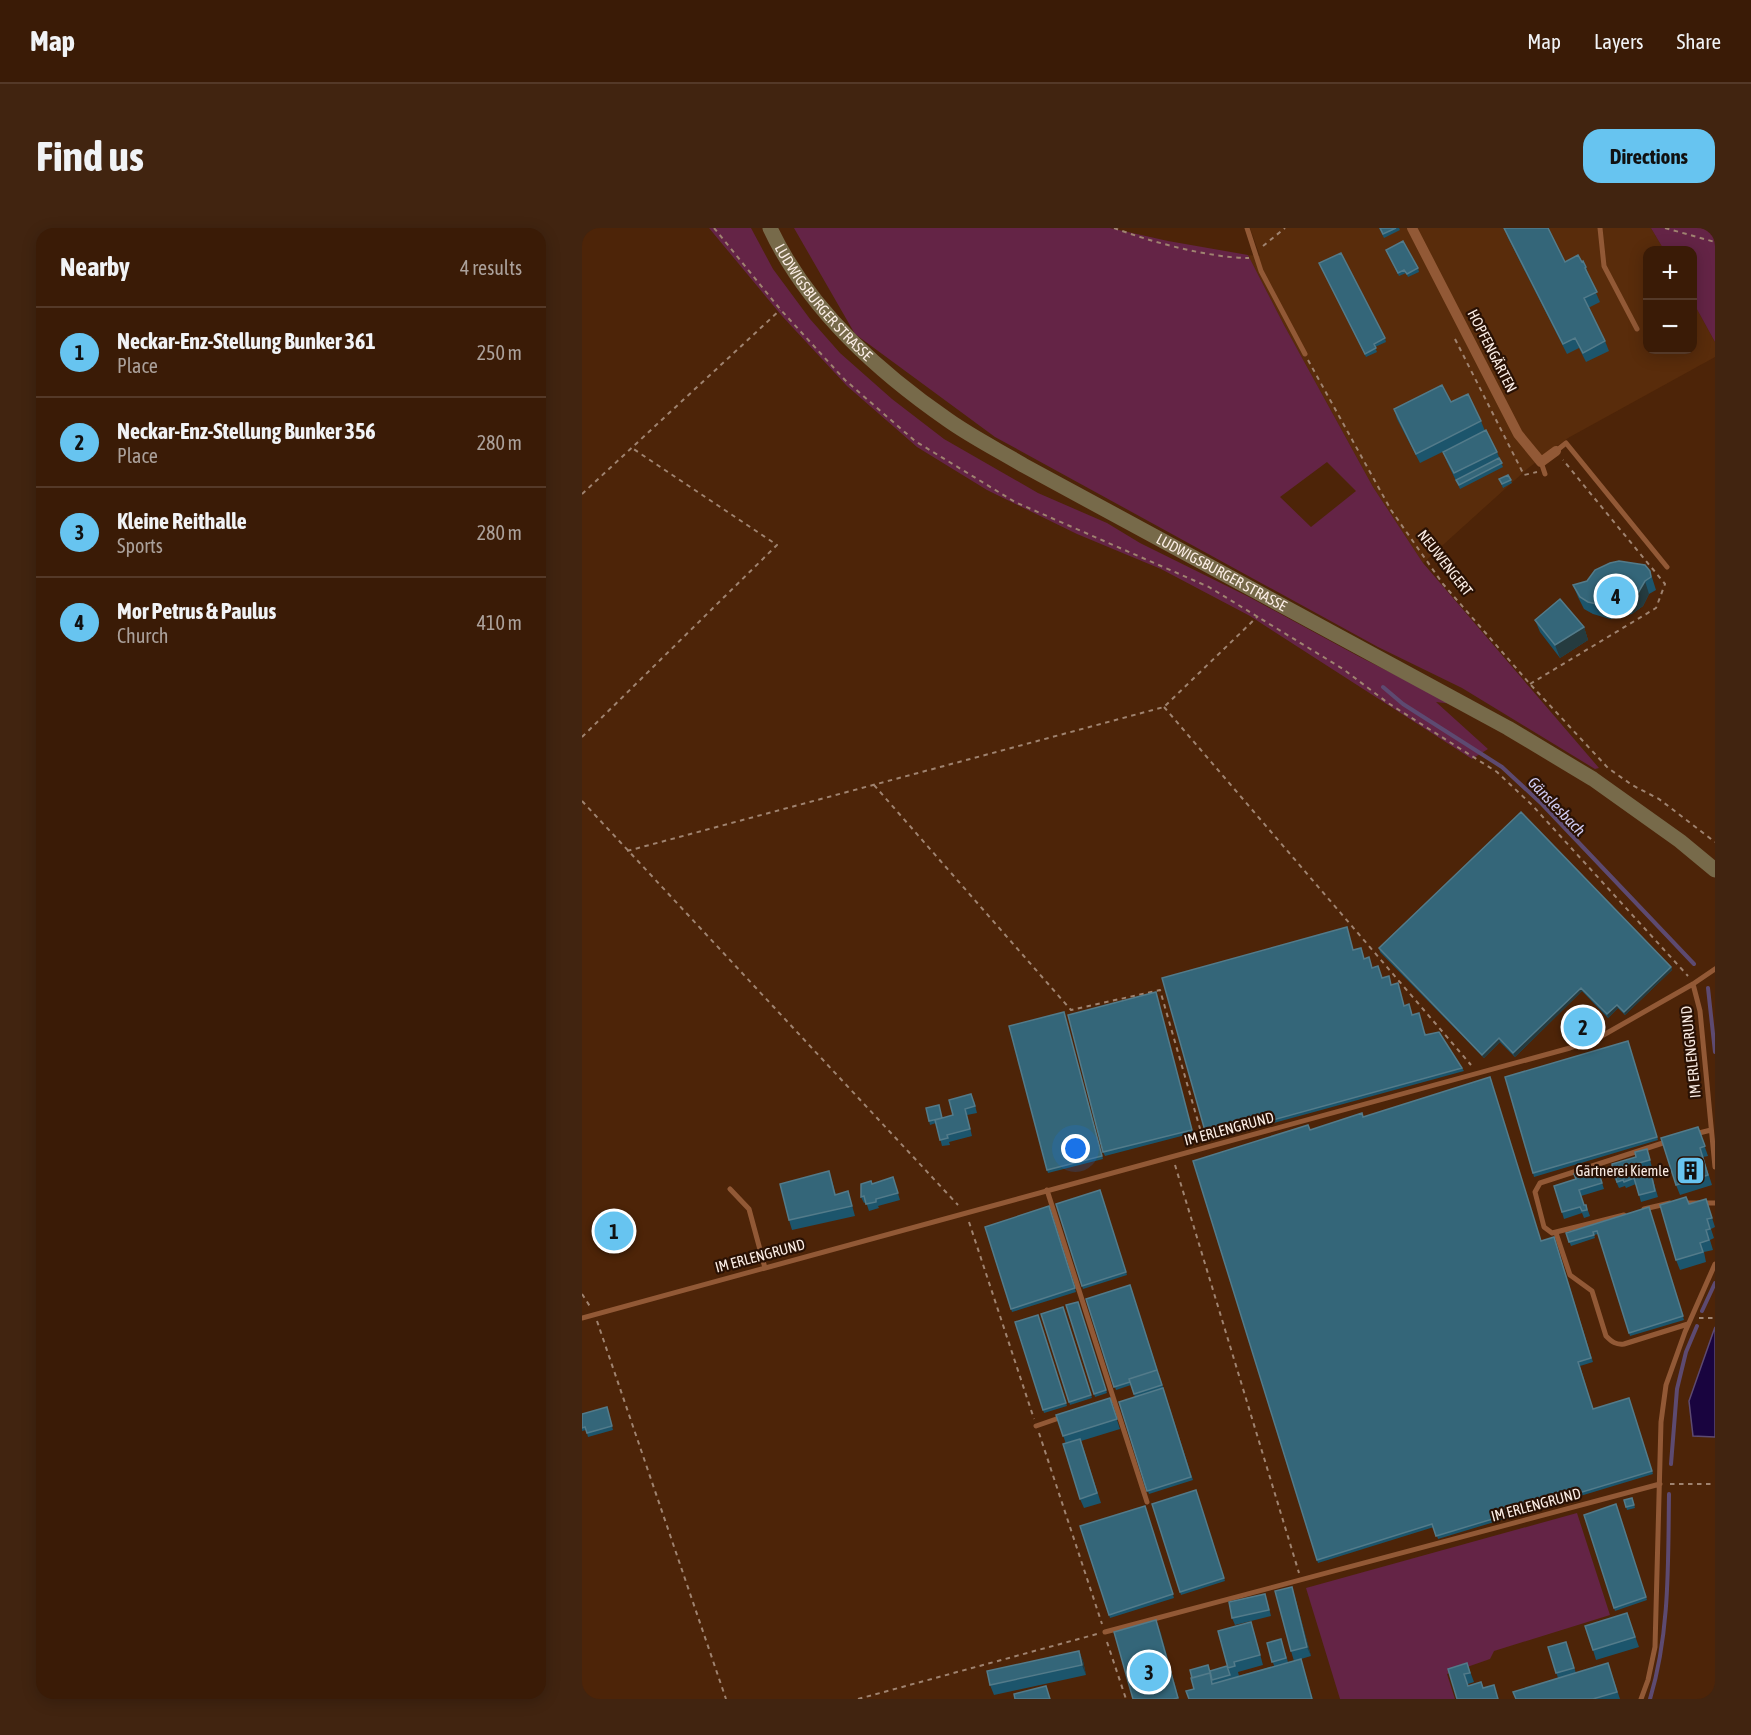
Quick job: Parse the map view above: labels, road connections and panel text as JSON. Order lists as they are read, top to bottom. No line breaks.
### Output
{"streets":{"main road":["LUDWIGSBURGER STRASSE"],"street":["HOPFENGÄRTEN"],"lane":["IM ERLENGRUND"],"path":["NEUWENGERT"]},"water":["Gänslesbach"],"places":{"building":["Gärtnerei Kiemle"]},"page":{"header":"Map","nav":["Map","Layers","Share"],"buttons":"Directions","title":"Find us","heading":["Nearby","4 results"],"map_buttons":["+","−"],"list":[{"mark":"1","name":"Neckar-Enz-Stellung Bunker 361","note":"Place","value":"250 m"},{"mark":"2","name":"Neckar-Enz-Stellung Bunker 356","note":"Place","value":"280 m"},{"mark":"3","name":"Kleine Reithalle","note":"Sports","value":"280 m"},{"mark":"4","name":"Mor Petrus & Paulus","note":"Church","value":"410 m"}],"pins":["4","2","1","3"]}}
